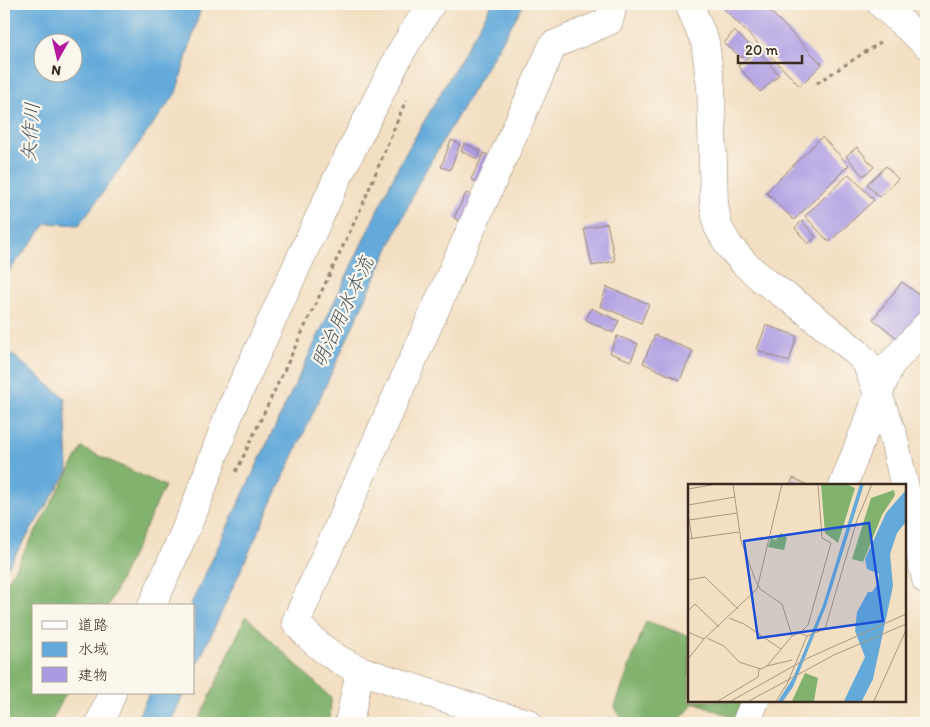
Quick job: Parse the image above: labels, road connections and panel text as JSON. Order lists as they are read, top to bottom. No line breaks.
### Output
{"water":["矢作川","明治用水本流"],"legend":["道路","水域","建物"],"scale_bar":"20 m","north":"bottom"}
